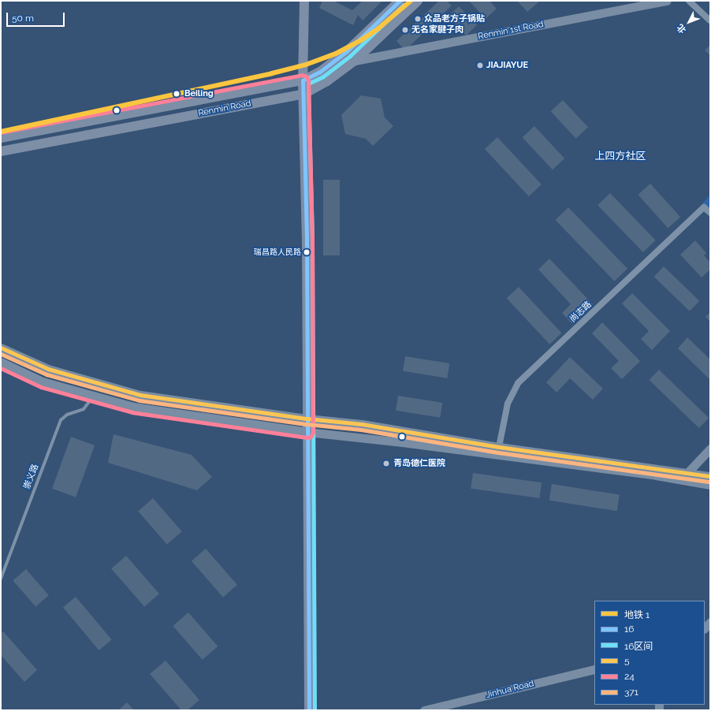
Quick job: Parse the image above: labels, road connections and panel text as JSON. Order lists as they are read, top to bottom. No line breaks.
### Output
{"streets":{"main road":["Renmin 1st Road","Renmin Road","Jinhua Road"],"street":["尚志路"],"lane":["崇义路"]},"crossings":[["Renmin 1st Road","Renmin Road"]],"districts":["上四方社区"],"places":["众品老方子锅贴","无名家腱子肉","JIAJIAYUE","Beiling","瑞昌路人民路","青岛德仁医院"],"lines":["metro line 1","transit line 16","transit line 16区间","transit line 24","transit line 5","transit line 371"],"legend":["地铁 1","16","16区间","5","24","371"],"scale_bar":"50 m","north":"bottom left"}
